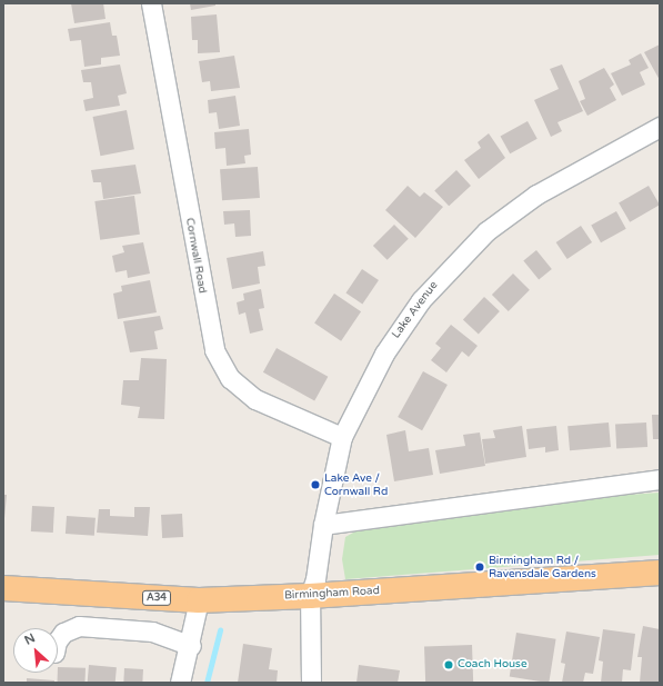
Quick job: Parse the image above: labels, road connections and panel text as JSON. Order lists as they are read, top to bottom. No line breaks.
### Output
{"streets":{"highway":["Birmingham Road","A34"],"street":["Cornwall Road","Lake Avenue"]},"crossings":[["Cornwall Road","Lake Avenue"],["Lake Avenue","Birmingham Road"]],"places":["Lake Ave / Cornwall Rd","Birmingham Rd / Ravensdale Gardens","Coach House"],"north":"top left"}
